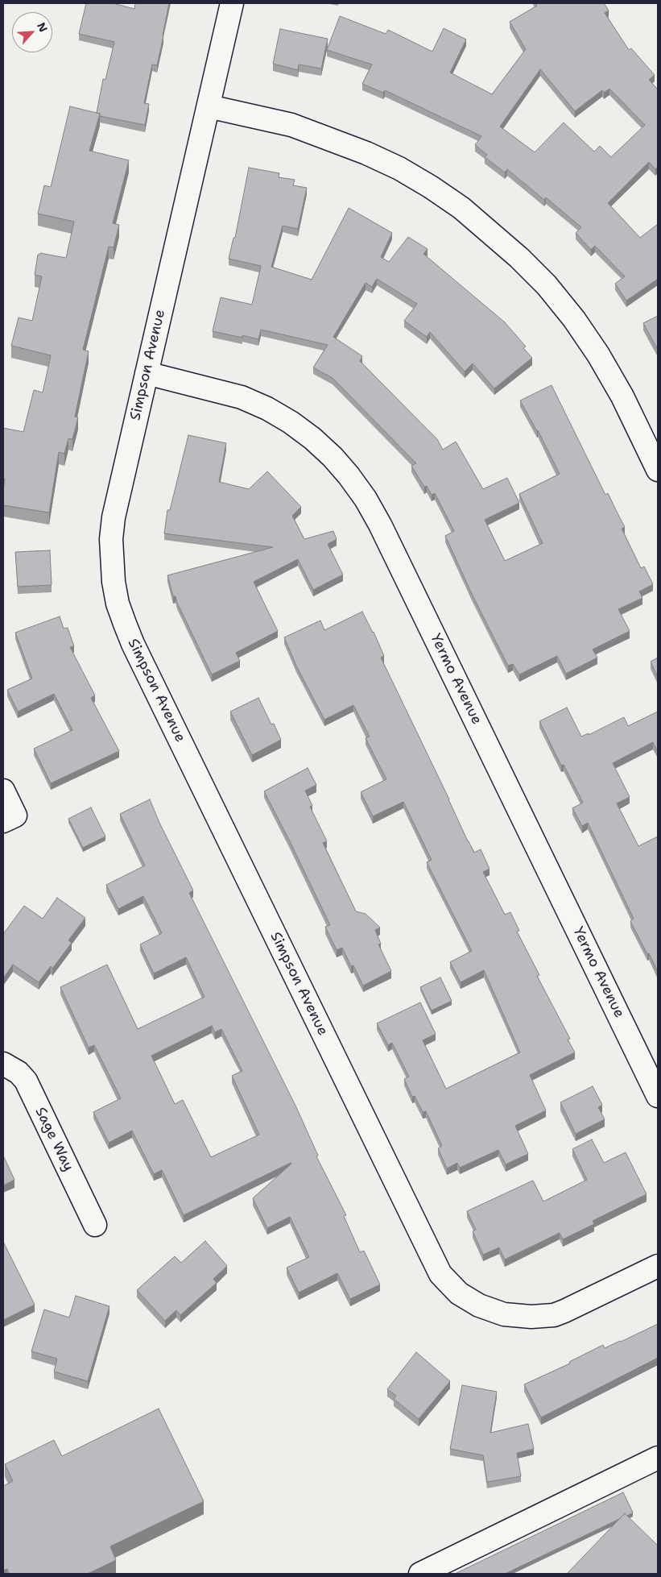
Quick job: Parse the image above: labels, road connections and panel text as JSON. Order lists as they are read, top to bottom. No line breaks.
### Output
{"streets":{"street":["Simpson Avenue","Yermo Avenue","Sage Way"]},"crossings":[["Simpson Avenue","Yermo Avenue"]],"north":"top right"}
